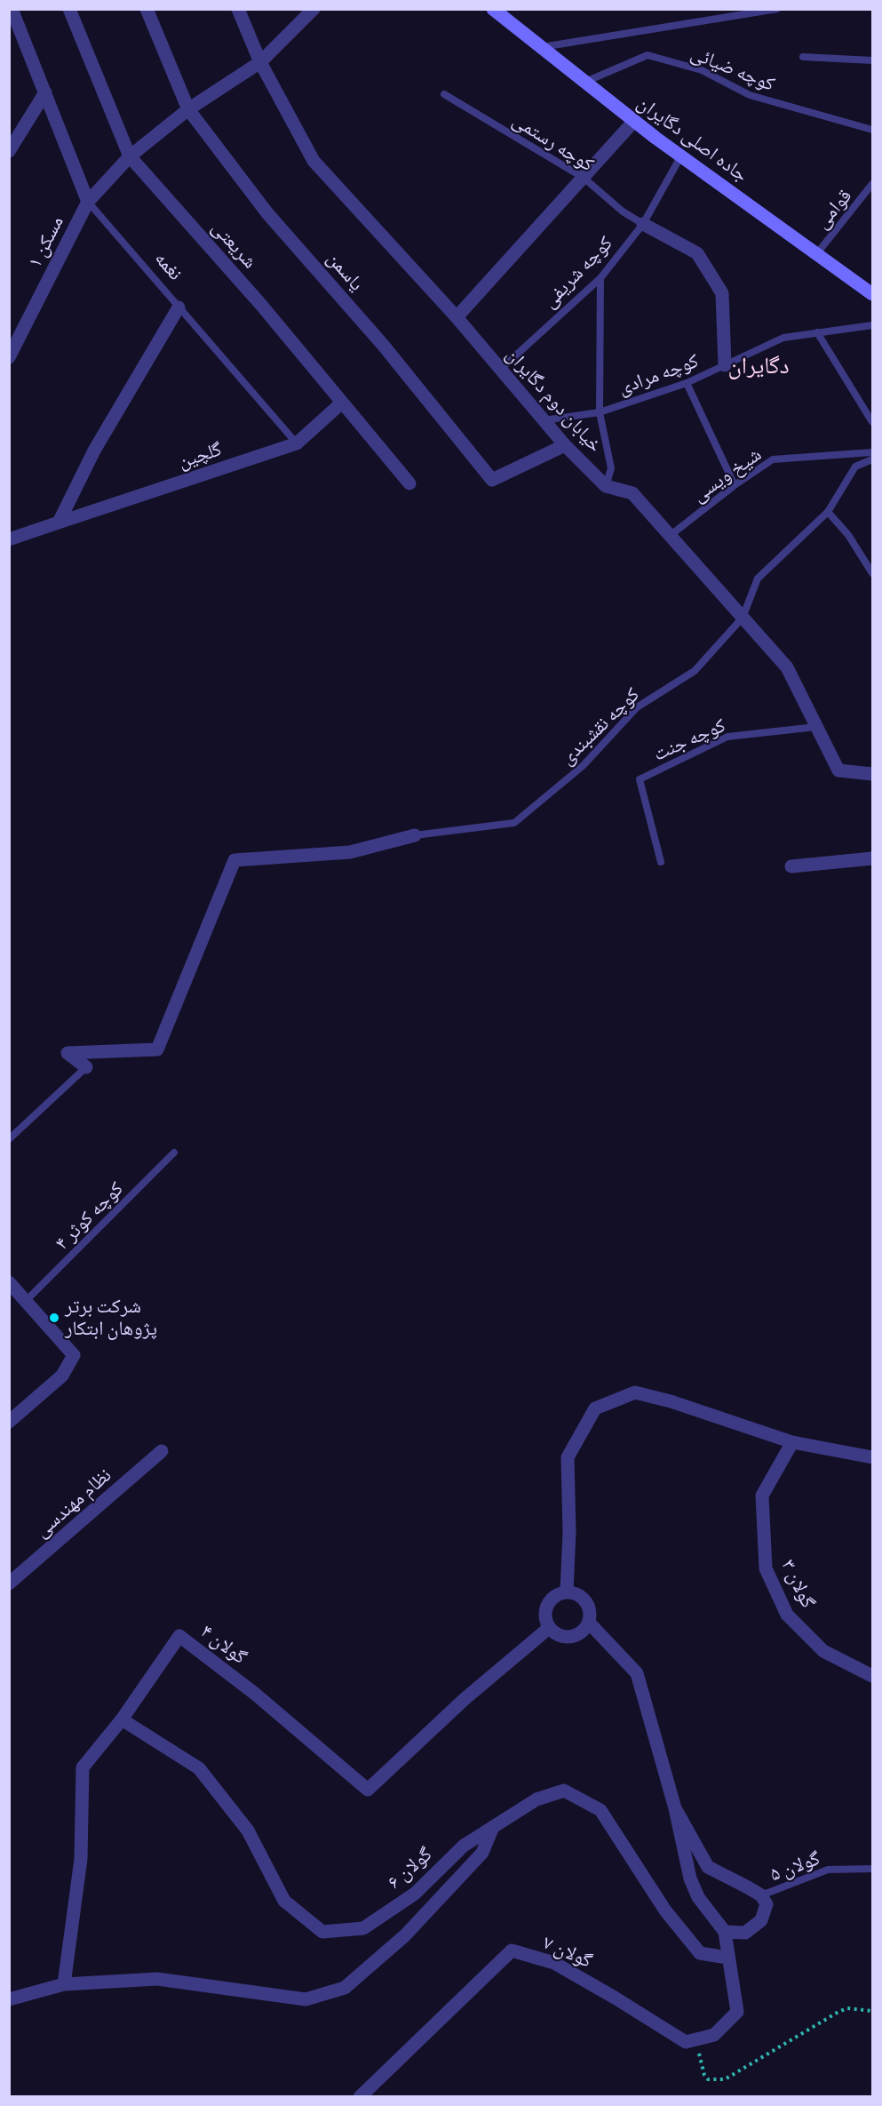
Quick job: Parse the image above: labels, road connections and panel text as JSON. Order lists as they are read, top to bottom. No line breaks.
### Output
{"streets":{"street":["جاده اصلی دگایران","مسکن ۱","شریعتی","نغمه","یاسمن","خیابان دوم دگایران","گلچین","نظام مهندسی","گولان ۳","گولان ۴","گولان ۶","گولان ۷"],"lane":["کوچه ضیائی","کوچه رستمی","قوامی","کوچه شریفی","کوچه مرادی","شیخ ویسی","کوچه نقشبندی","کوچه جنت","کوچه کوثر ۴","گولان ۵"]},"crossings":[["کوچه ضیائی","جاده اصلی دگایران"],["جاده اصلی دگایران","قوامی"],["جاده اصلی دگایران","کوچه شریفی"],["کوچه رستمی","کوچه شریفی"],["مسکن ۱","شریعتی"],["مسکن ۱","نغمه"],["مسکن ۱","یاسمن"],["مسکن ۱","خیابان دوم دگایران"],["شریعتی","گلچین"],["نغمه","گلچین"],["یاسمن","خیابان دوم دگایران"],["کوچه شریفی","خیابان دوم دگایران"],["کوچه مرادی","خیابان دوم دگایران"],["گولان ۴","گولان ۶"]],"districts":["دگایران"],"places":["شرکت برتر پژوهان ابتکار"]}
